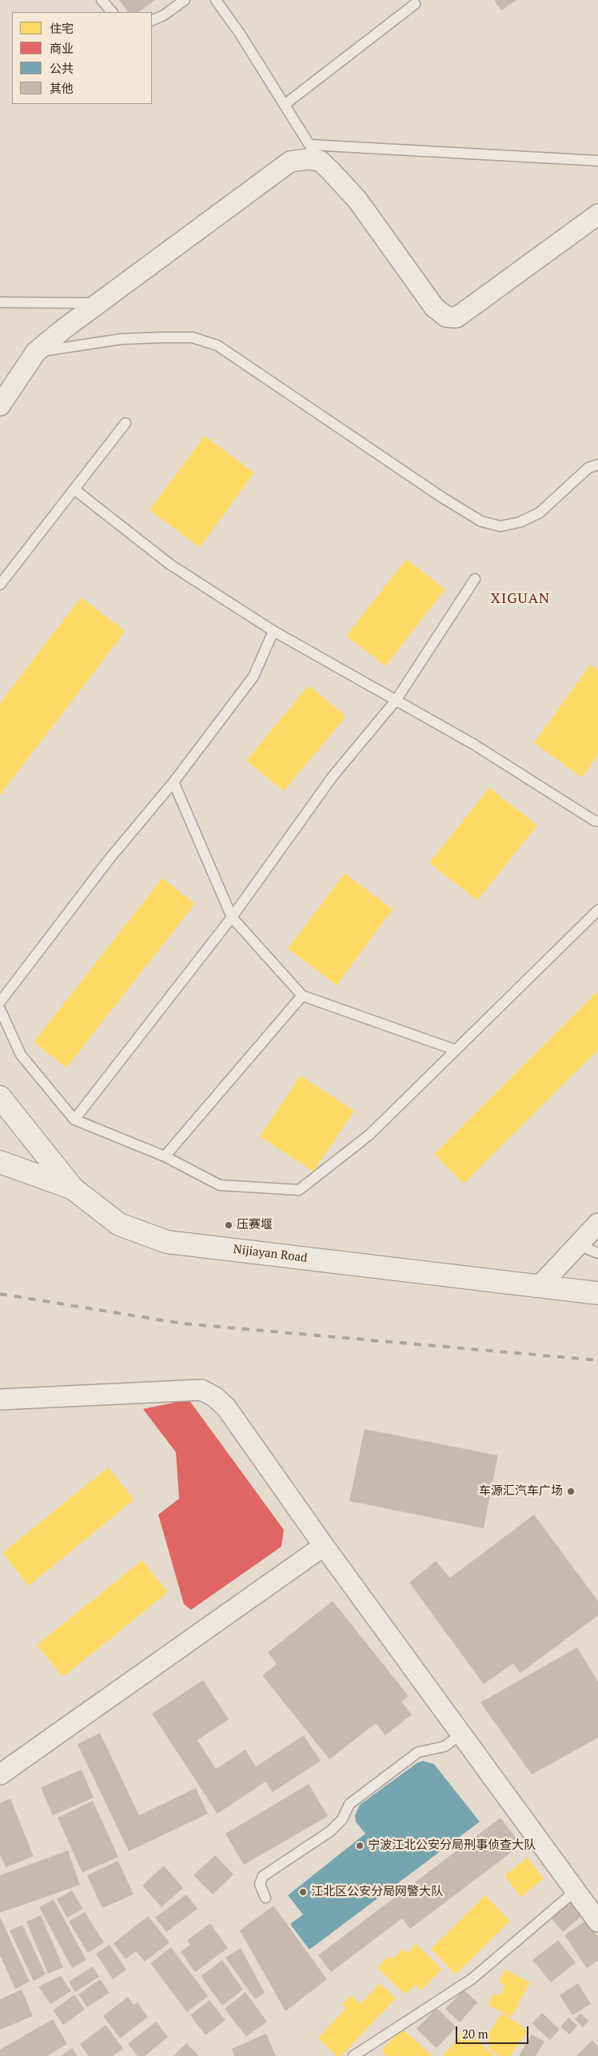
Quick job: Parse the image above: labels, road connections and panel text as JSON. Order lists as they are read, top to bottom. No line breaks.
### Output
{"streets":{"main road":["Nijiayan Road"]},"districts":["XIGUAN"],"places":["压赛堰","车源汇汽车广场","宁波江北公安分局刑事侦查大队","江北区公安分局网警大队"],"legend":["住宅","商业","公共","其他"],"scale_bar":"20 m"}
